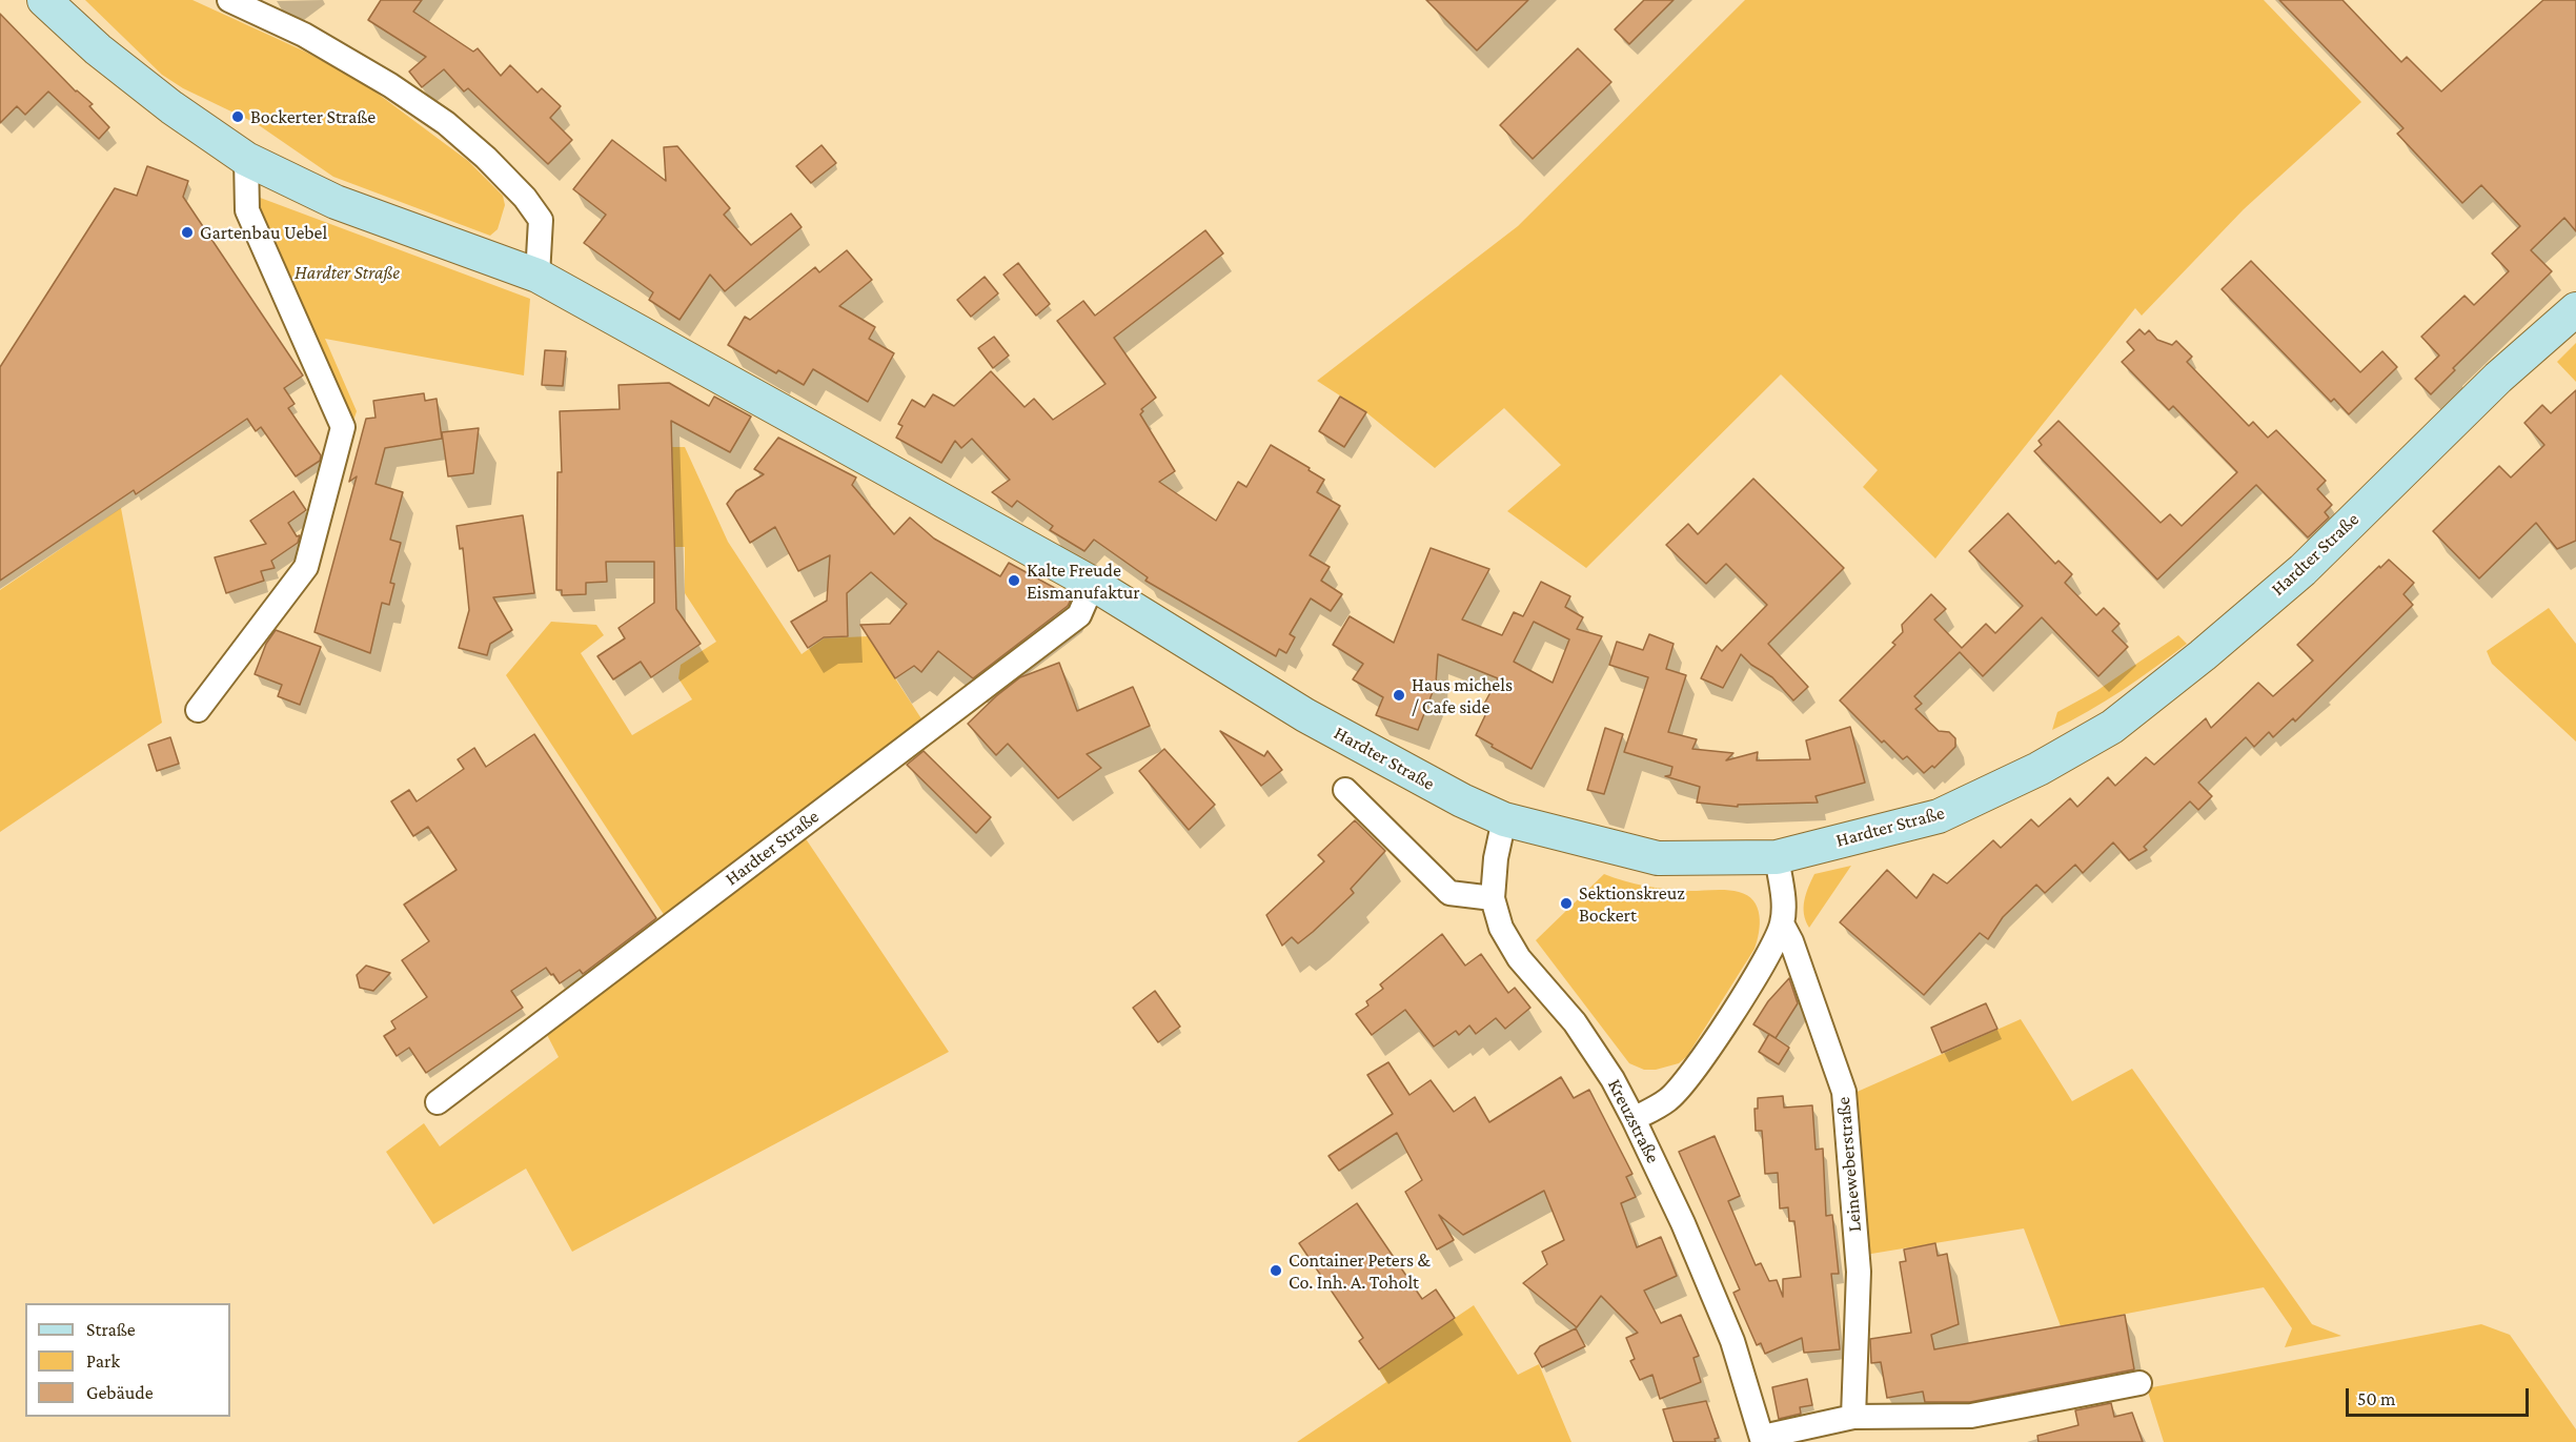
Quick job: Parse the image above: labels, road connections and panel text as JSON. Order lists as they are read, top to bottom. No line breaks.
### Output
{"streets":{"main road":["Hardter Straße"],"street":["Kreuzstraße","Leineweberstraße"]},"crossings":[["Hardter Straße","Kreuzstraße"],["Hardter Straße","Leineweberstraße"],["Kreuzstraße","Leineweberstraße"]],"parks":["Hardter Straße"],"places":["Bockerter Straße","Gartenbau Uebel","Kalte Freude Eismanufaktur","Haus michels / Cafe side","Sektionskreuz Bockert","Container Peters & Co. Inh. A. Toholt"],"legend":["Straße","Park","Gebäude"],"scale_bar":"50 m"}
